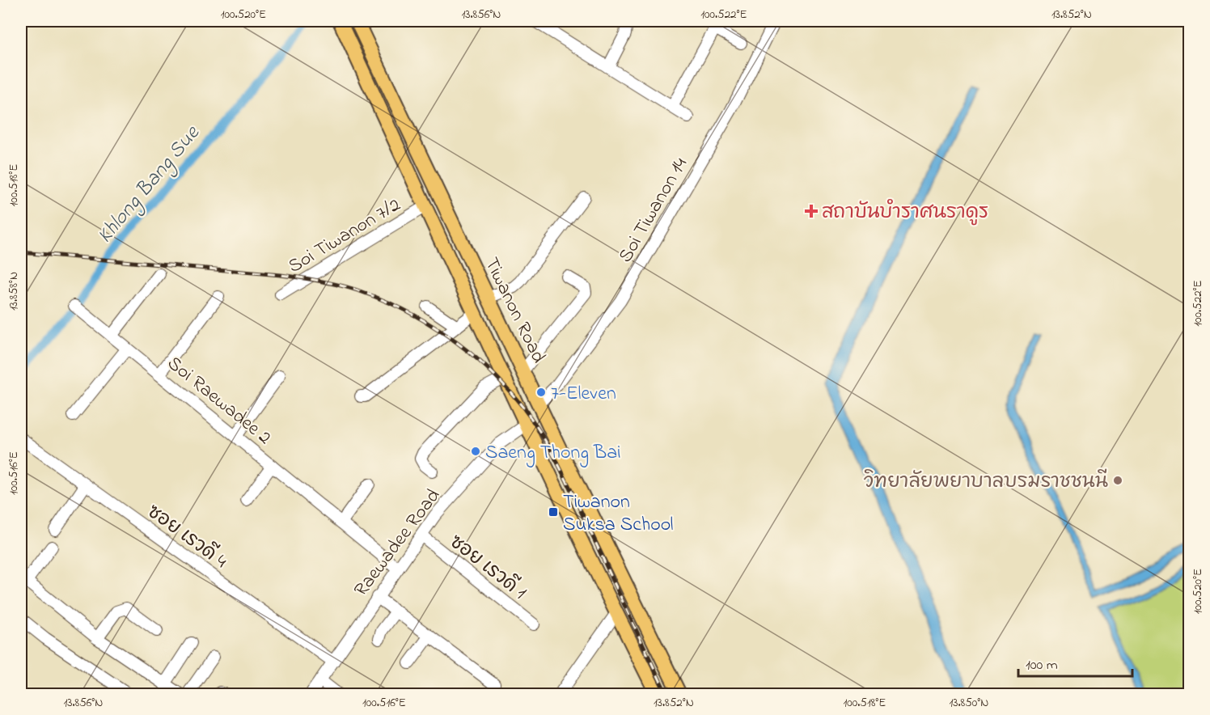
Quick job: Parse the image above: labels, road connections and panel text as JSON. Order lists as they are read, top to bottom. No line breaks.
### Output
{"streets":{"main road":["Tiwanon Road"],"street":["Soi Tiwanon 14","Soi Tiwanon 7/2","Soi Raewadee 2","ซอย เรวดี 4","Raewadee Road","ซอย เรวดี 1"]},"crossings":[["Soi Tiwanon 14","Tiwanon Road"],["Soi Tiwanon 7/2","Tiwanon Road"],["Tiwanon Road","Raewadee Road"],["Soi Raewadee 2","Raewadee Road"],["ซอย เรวดี 4","Raewadee Road"],["Raewadee Road","ซอย เรวดี 1"]],"water":["Khlong Bang Sue"],"places":{"health":["สถาบันบำราศนราดูร"],"other":["7-Eleven","Saeng Thong Bai","วิทยาลัยพยาบาลบรมราชชนนี"],"transit":["Tiwanon Suksa School"]},"scale_bar":"100 m","coordinates":["100.520°E","13.856°N","100.522°E","13.852°N","100.518°E","13.858°N","100.516°E","13.850°N"]}
